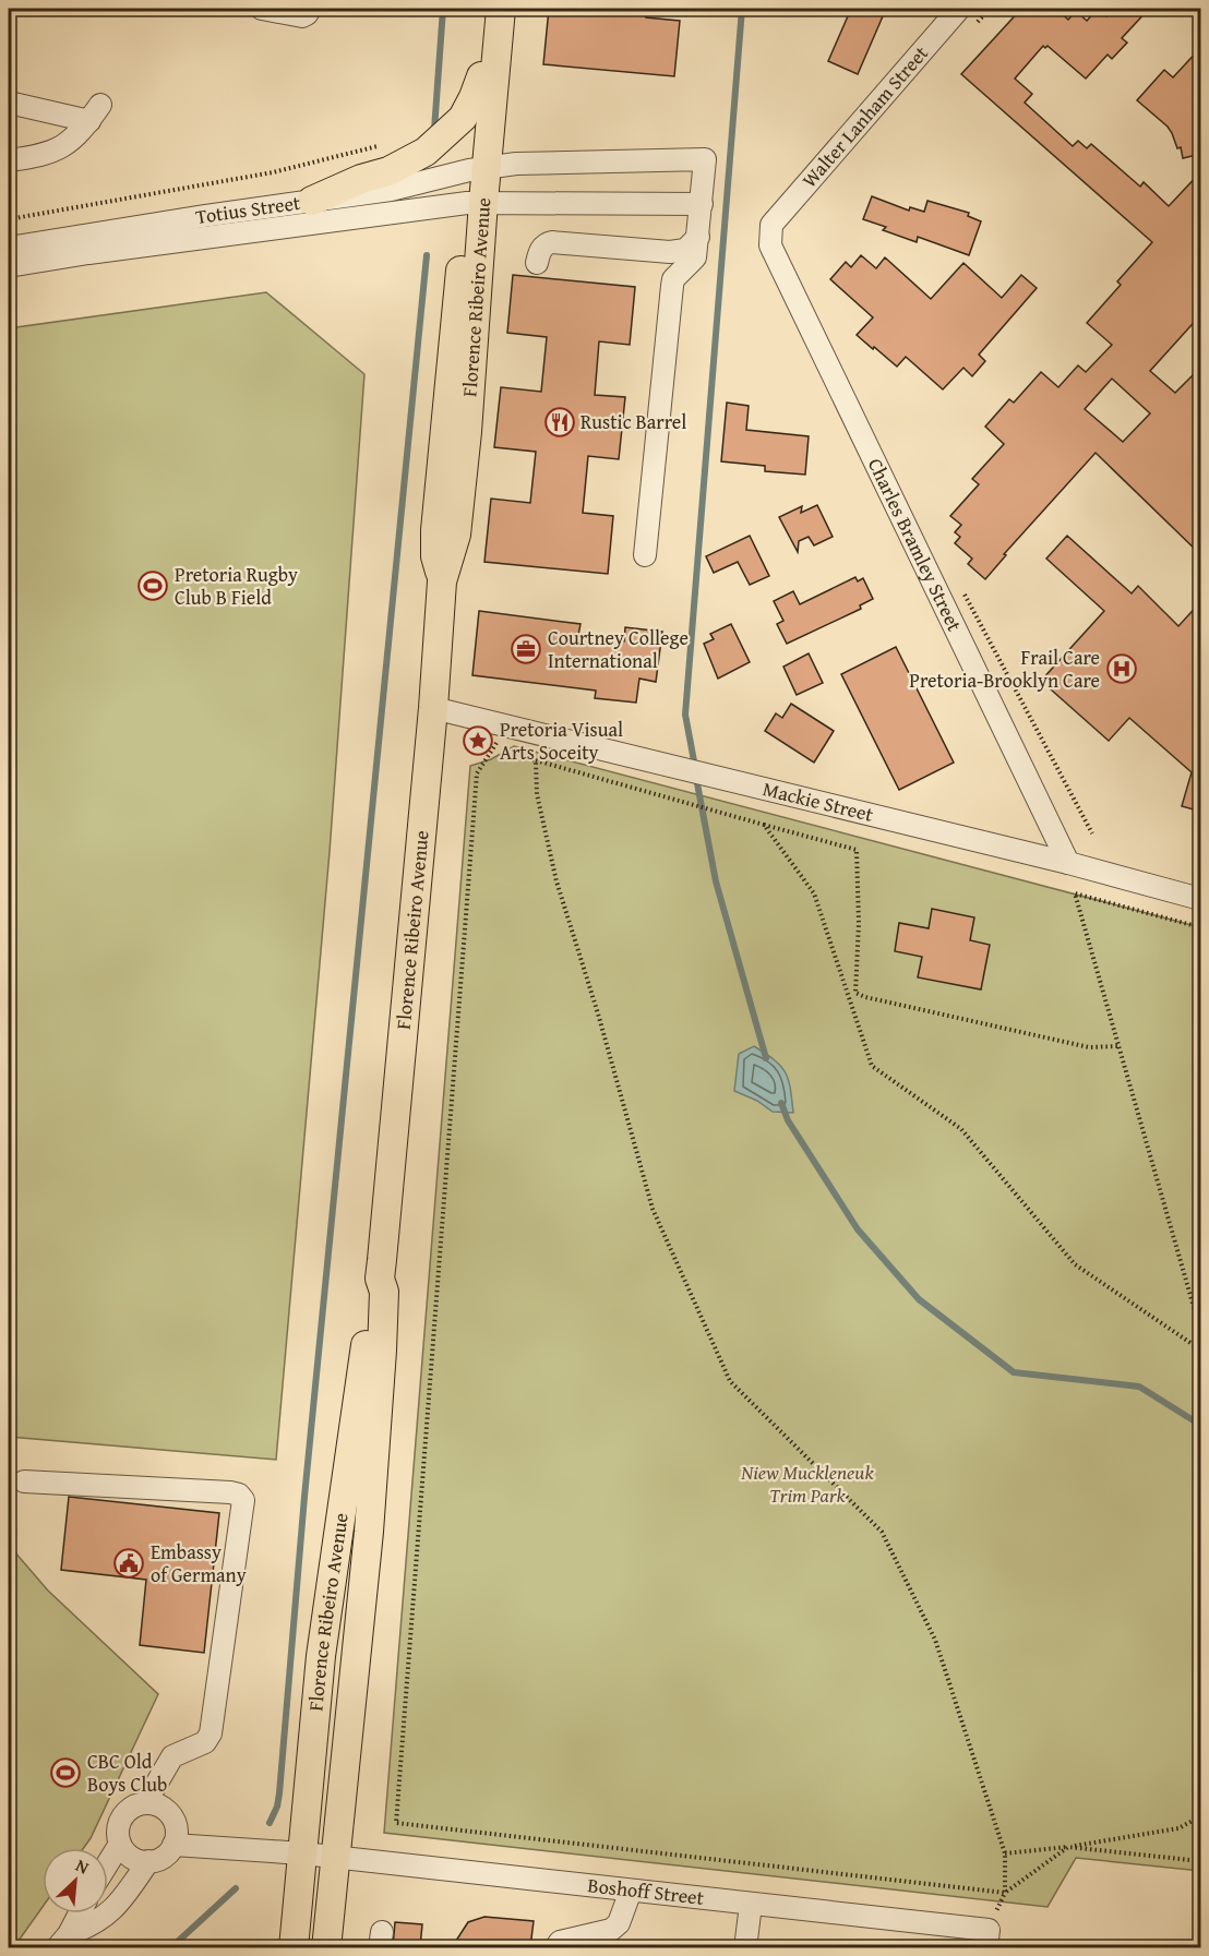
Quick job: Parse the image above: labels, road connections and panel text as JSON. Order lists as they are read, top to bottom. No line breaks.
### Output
{"streets":{"main road":["Florence Ribeiro Avenue"],"street":["Walter Lanham Street","Totius Street","Charles Bramley Street","Mackie Street","Boshoff Street"]},"crossings":[["Walter Lanham Street","Charles Bramley Street"],["Totius Street","Florence Ribeiro Avenue"],["Florence Ribeiro Avenue","Mackie Street"],["Florence Ribeiro Avenue","Boshoff Street"],["Charles Bramley Street","Mackie Street"]],"parks":["Niew Muckleneuk Trim Park"],"places":{"restaurant":["Rustic Barrel"],"sports":["Pretoria Rugby Club B Field","CBC Old Boys Club"],"office":["Courtney College International"],"hospital":["Frail Care Pretoria-Brooklyn Care"],"place":["Pretoria Visual Arts Soceity"],"public building":["Embassy of Germany"]},"north":"top right"}
